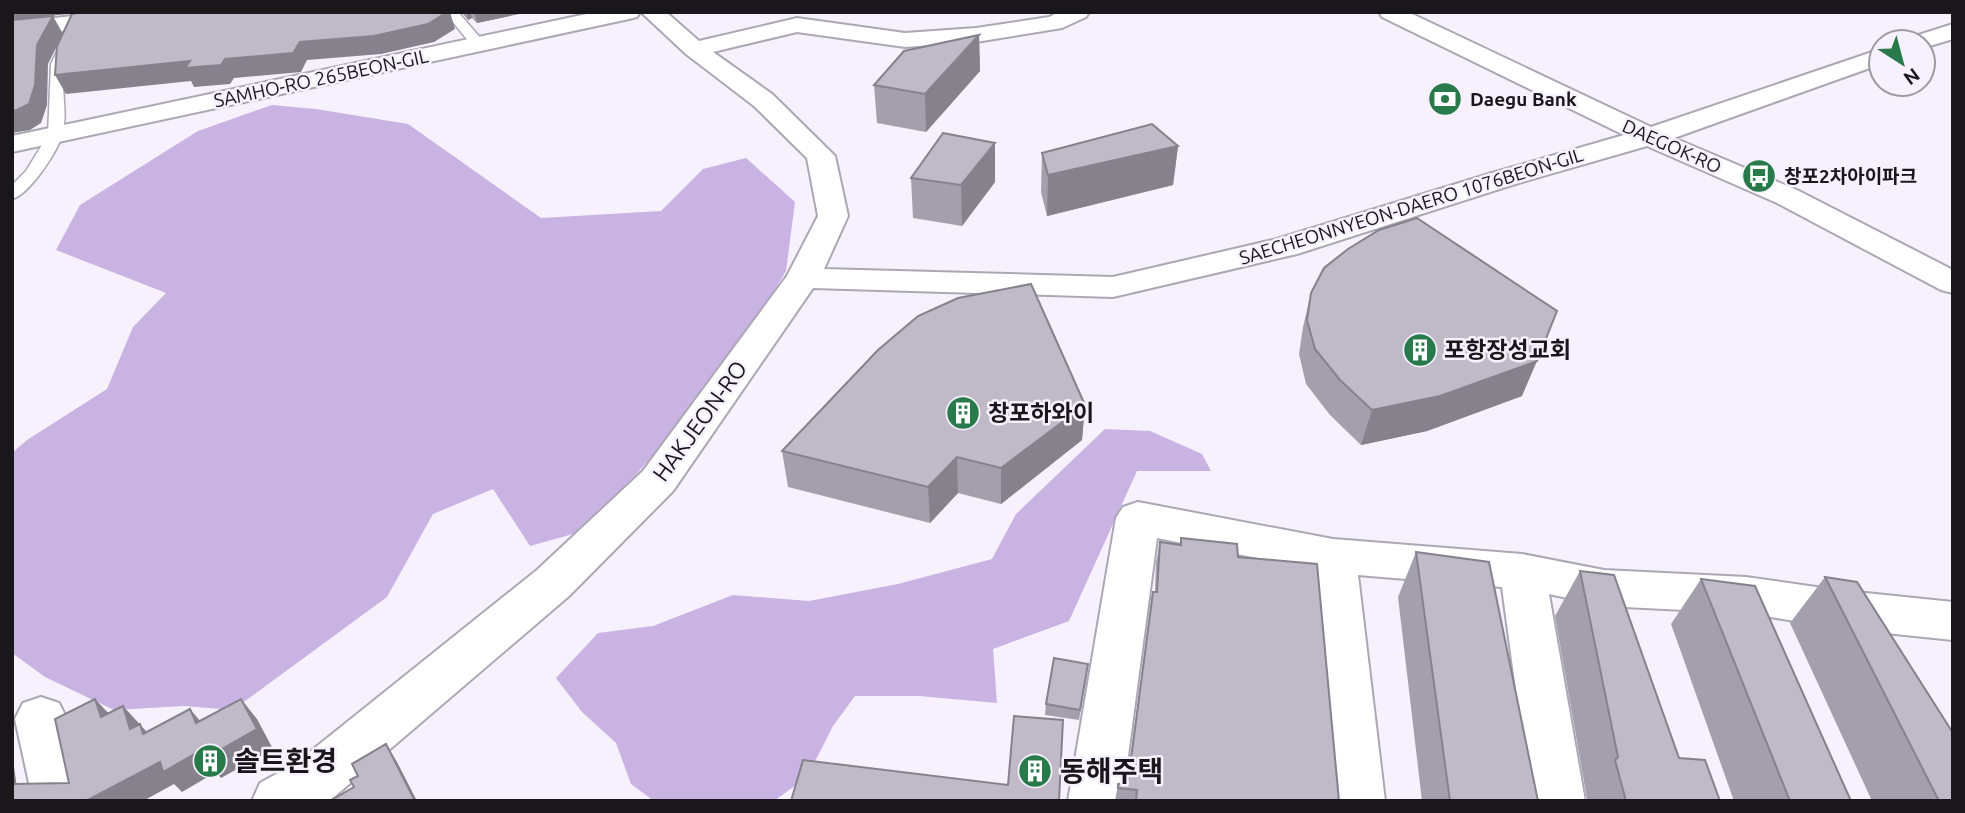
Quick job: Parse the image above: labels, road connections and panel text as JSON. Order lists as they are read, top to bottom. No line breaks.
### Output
{"streets":{"street":["SAMHO-RO 265BEON-GIL","DAEGOK-RO","SAECHEONNYEON-DAERO 1076BEON-GIL","HAKJEON-RO"]},"crossings":[["DAEGOK-RO","SAECHEONNYEON-DAERO 1076BEON-GIL"],["SAECHEONNYEON-DAERO 1076BEON-GIL","HAKJEON-RO"]],"places":{"bank":["Daegu Bank"],"bus stop":["창포2차아이파크"],"building":["포항장성교회","창포하와이","솔트환경","동해주택"]},"north":"bottom right"}
